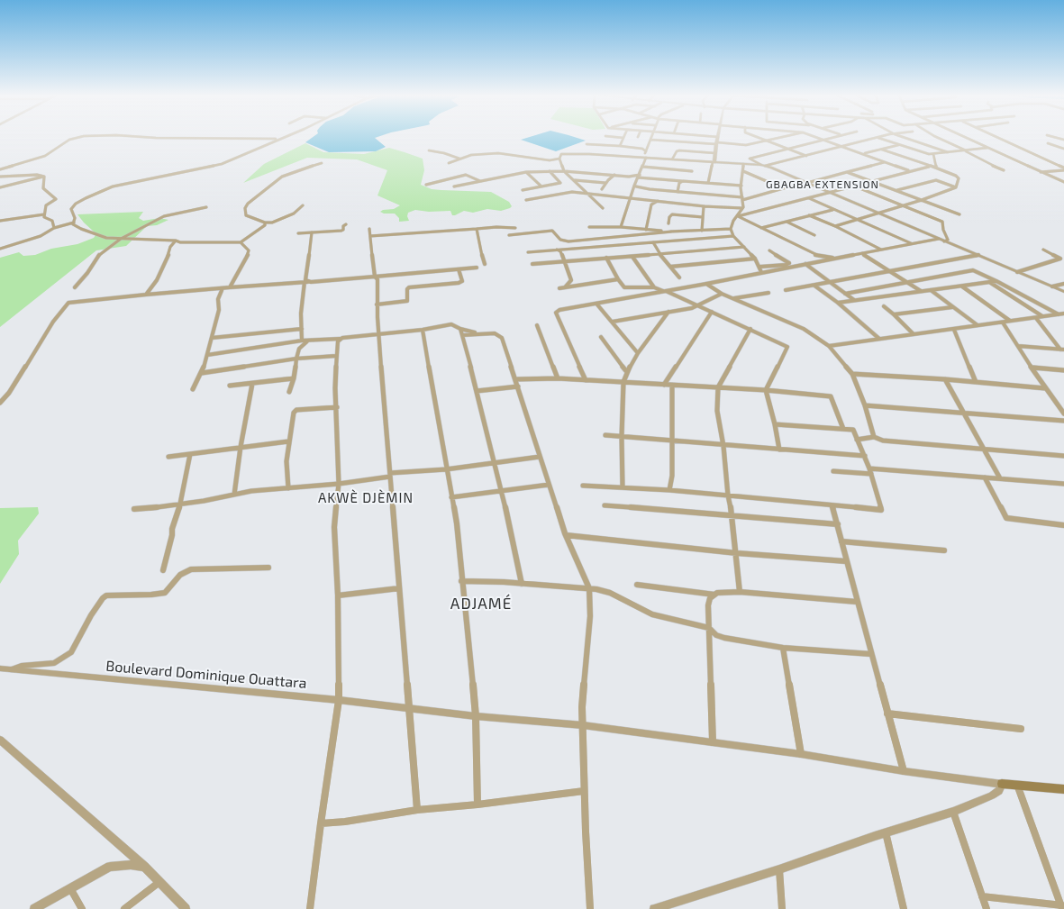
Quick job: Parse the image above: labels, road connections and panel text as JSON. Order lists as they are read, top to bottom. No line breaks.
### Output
{"streets":{"street":["Boulevard Dominique Ouattara"]},"districts":["GBAGBA EXTENSION","AKWÈ DJÈMIN","ADJAMÉ"]}
